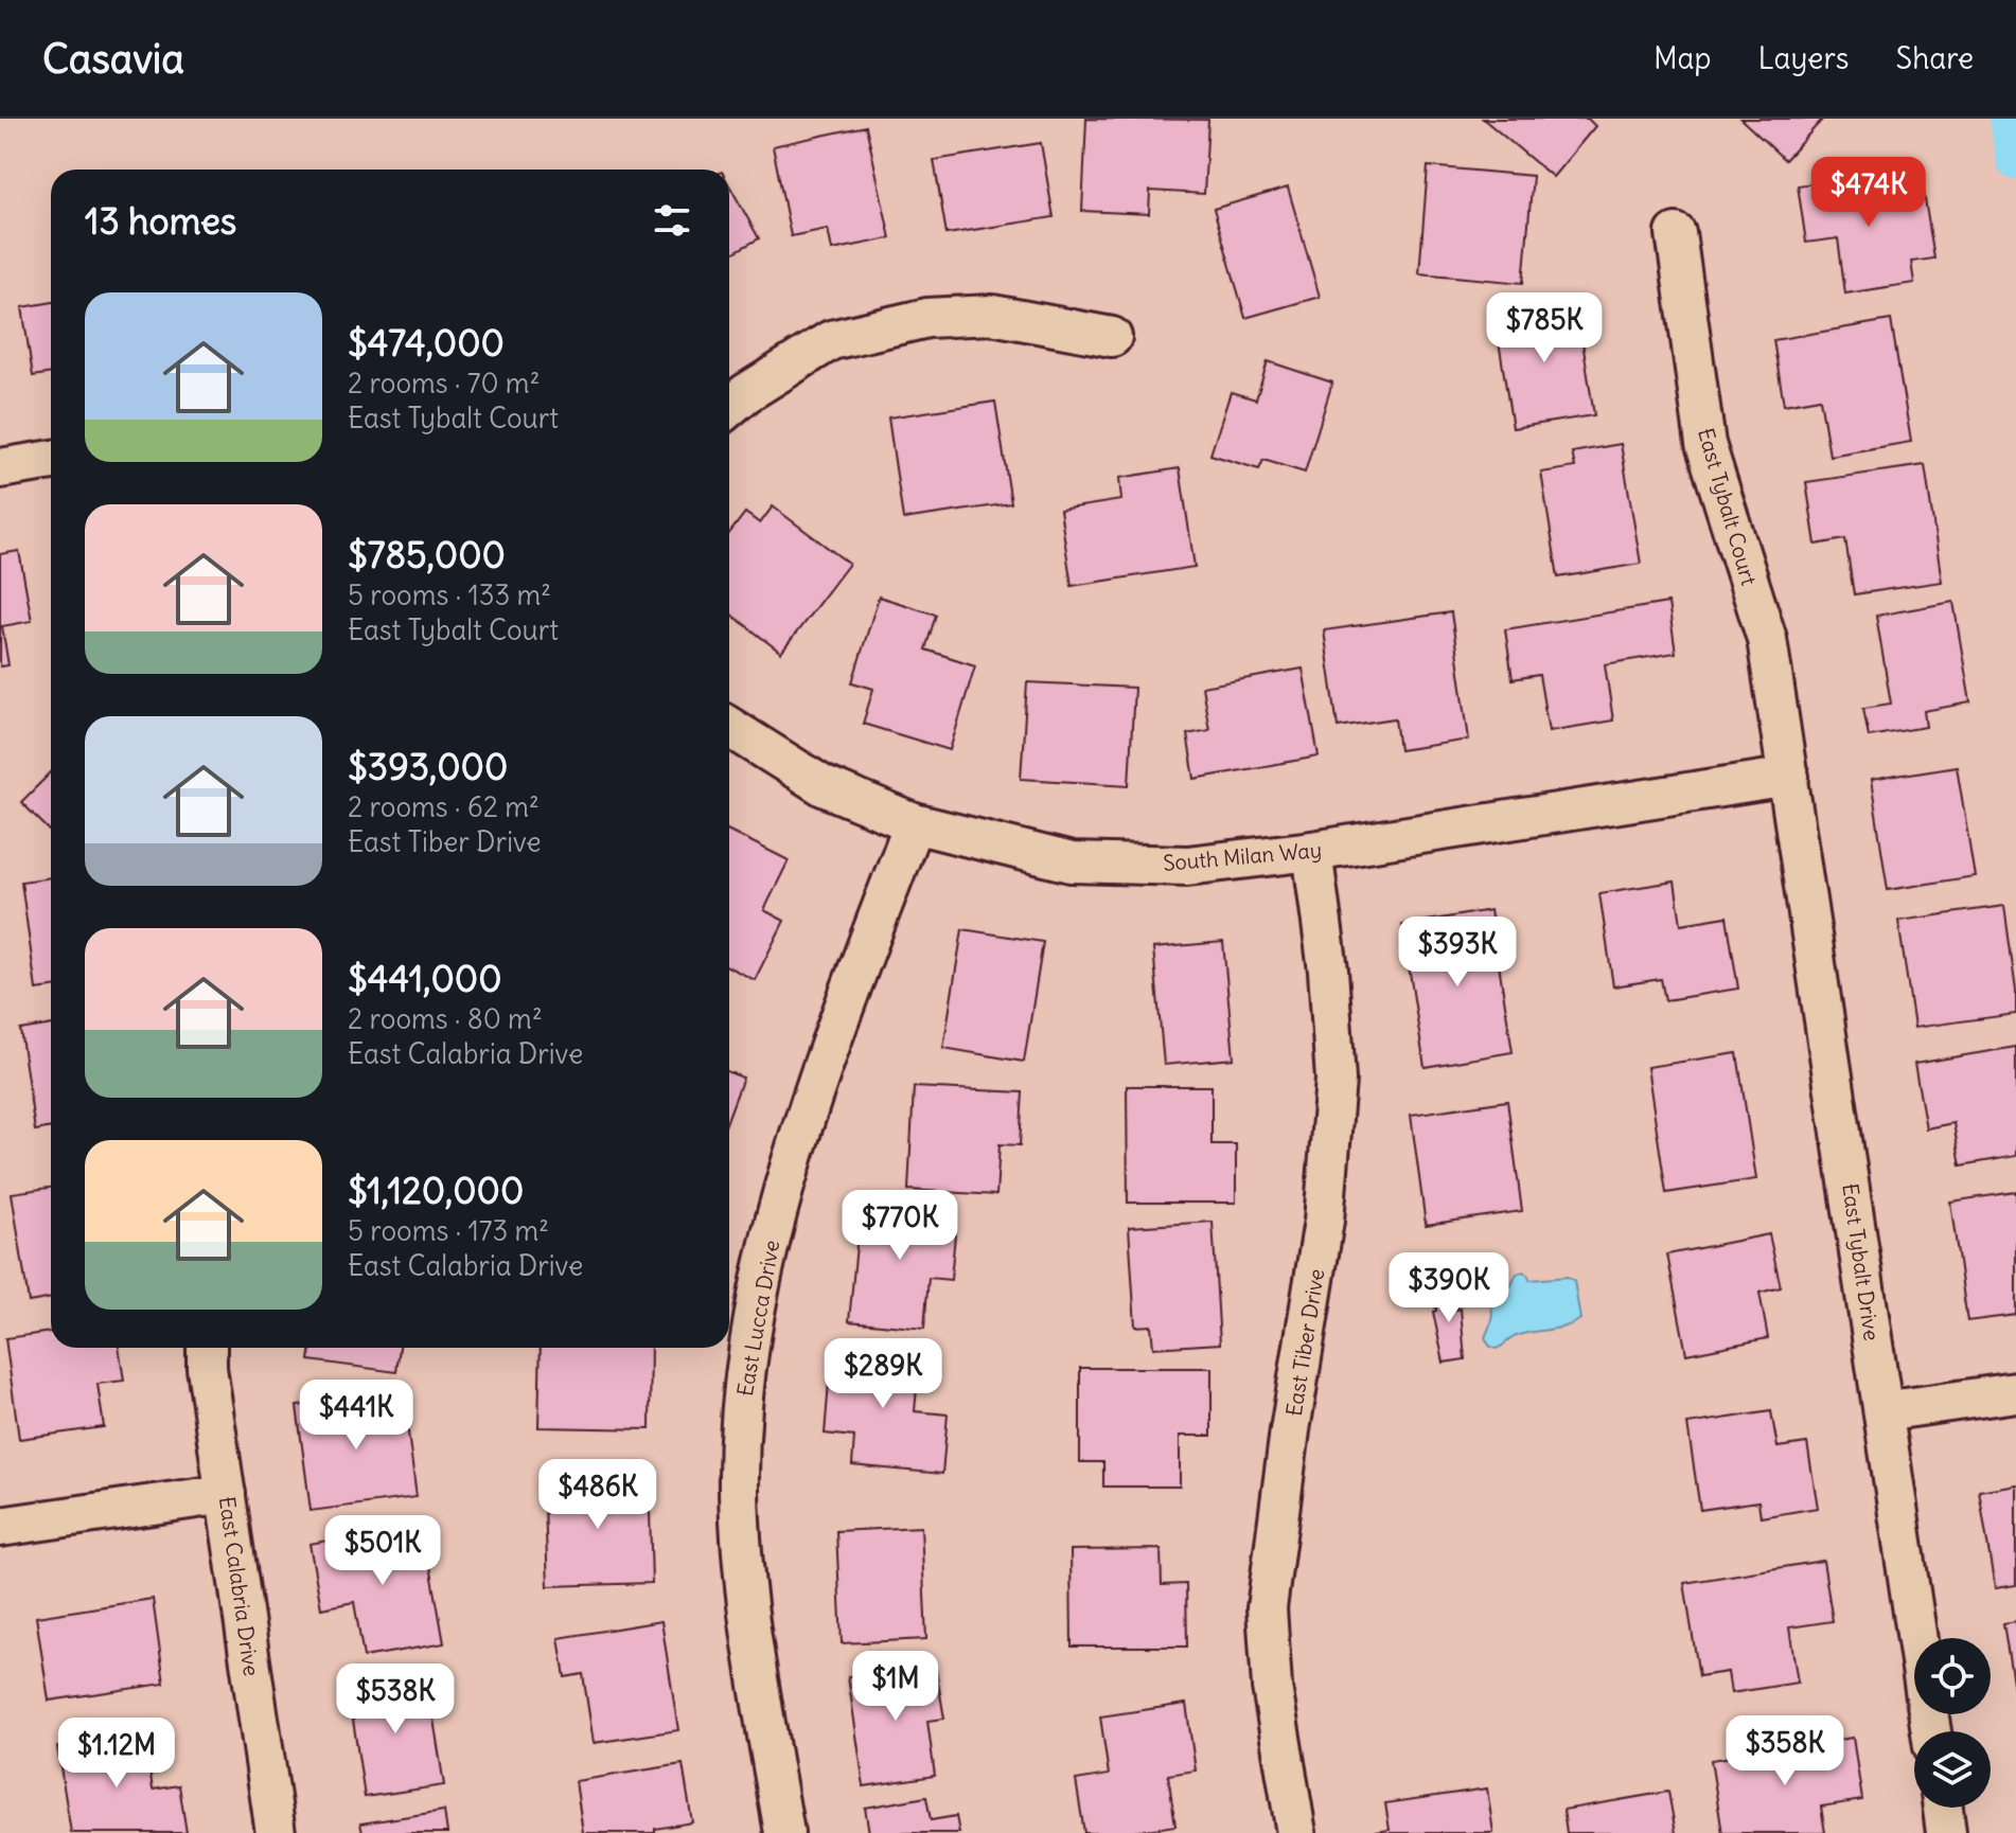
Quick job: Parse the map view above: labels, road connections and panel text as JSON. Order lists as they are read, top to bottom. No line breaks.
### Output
{"streets":{"street":["East Tybalt Court","South Milan Way","East Tybalt Drive","East Lucca Drive","East Tiber Drive","East Calabria Drive"]},"crossings":[["East Tybalt Court","South Milan Way"],["East Tybalt Court","East Tybalt Drive"],["South Milan Way","East Tybalt Drive"],["South Milan Way","East Lucca Drive"],["South Milan Way","East Tiber Drive"]],"page":{"header":"Casavia","nav":["Map","Layers","Share"],"price":["$474K","$785K","$393K","$770K","$390K","$289K","$441K","$486K","$501K","$1M","$538K","$358K","$1.12M"],"heading":"13 homes","list":[{"name":"$474,000","note":"2 rooms · 70 m² · East Tybalt Court"},{"name":"$785,000","note":"5 rooms · 133 m² · East Tybalt Court"},{"name":"$393,000","note":"2 rooms · 62 m² · East Tiber Drive"},{"name":"$441,000","note":"2 rooms · 80 m² · East Calabria Drive"},{"name":"$1,120,000","note":"5 rooms · 173 m² · East Calabria Drive"}]}}
